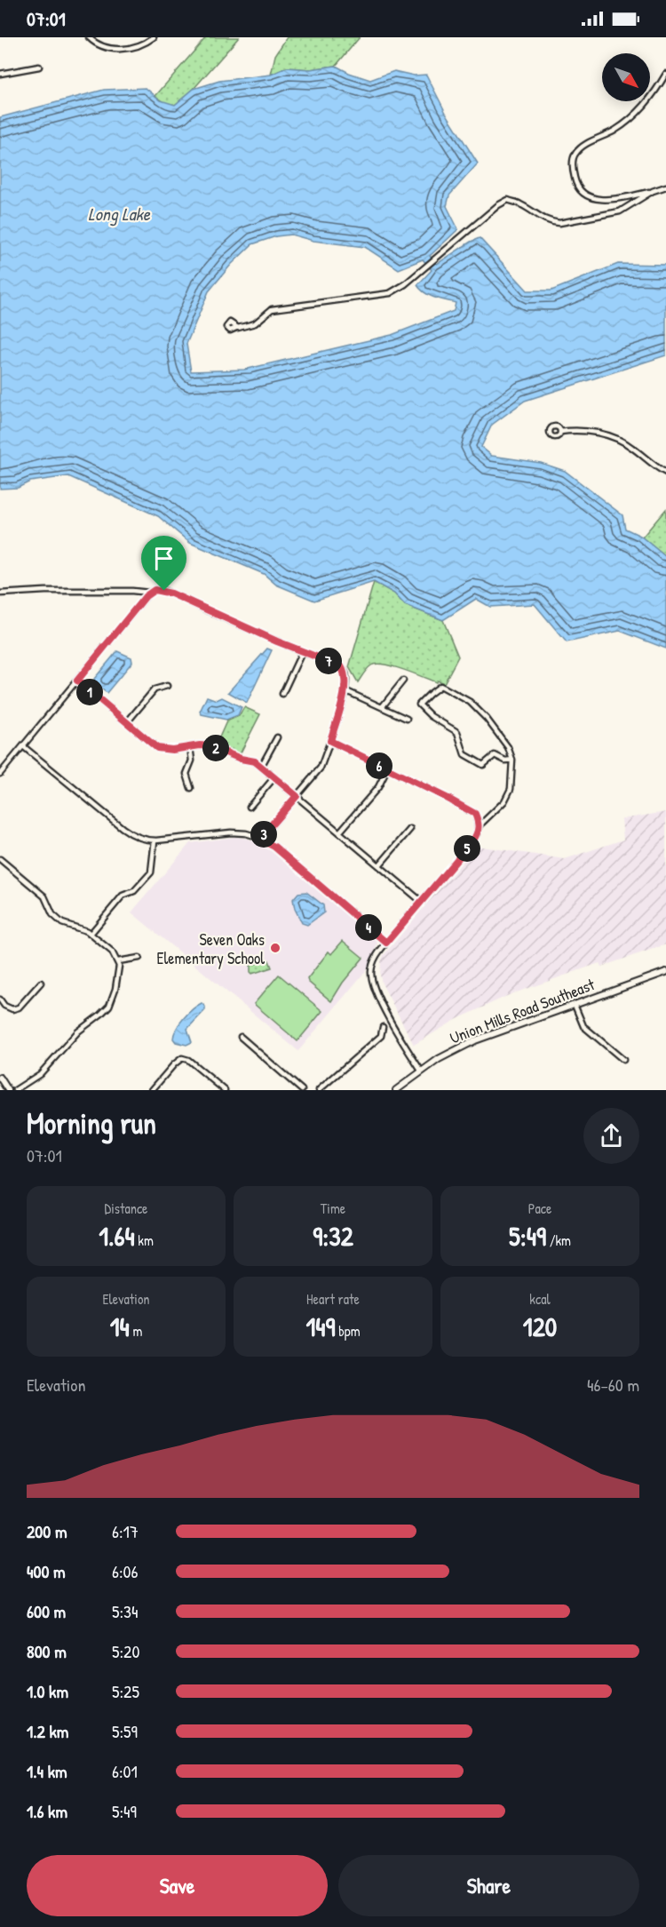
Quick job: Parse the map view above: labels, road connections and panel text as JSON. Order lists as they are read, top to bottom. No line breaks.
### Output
{"streets":{"street":["Union Mills Road Southeast"]},"water":["Long Lake"],"places":["Seven Oaks Elementary School"],"north":"bottom right","page":{"status":"07:01","pins":["7","1","2","6","3","5","4"],"heading":["Morning run","07:01"],"stats":[["Distance","1.64 km"],["Time","9:32"],["Pace","5:49 /km"],["Elevation","14 m"],["Heart rate","149 bpm"],["kcal","120"]],"chart":["Elevation","46–60 m"],"list":[{"name":"200 m","note":"6:17"},{"name":"400 m","note":"6:06"},{"name":"600 m","note":"5:34"},{"name":"800 m","note":"5:20"},{"name":"1.0 km","note":"5:25"},{"name":"1.2 km","note":"5:59"},{"name":"1.4 km","note":"6:01"},{"name":"1.6 km","note":"5:49"}],"buttons":["Save","Share"]}}
